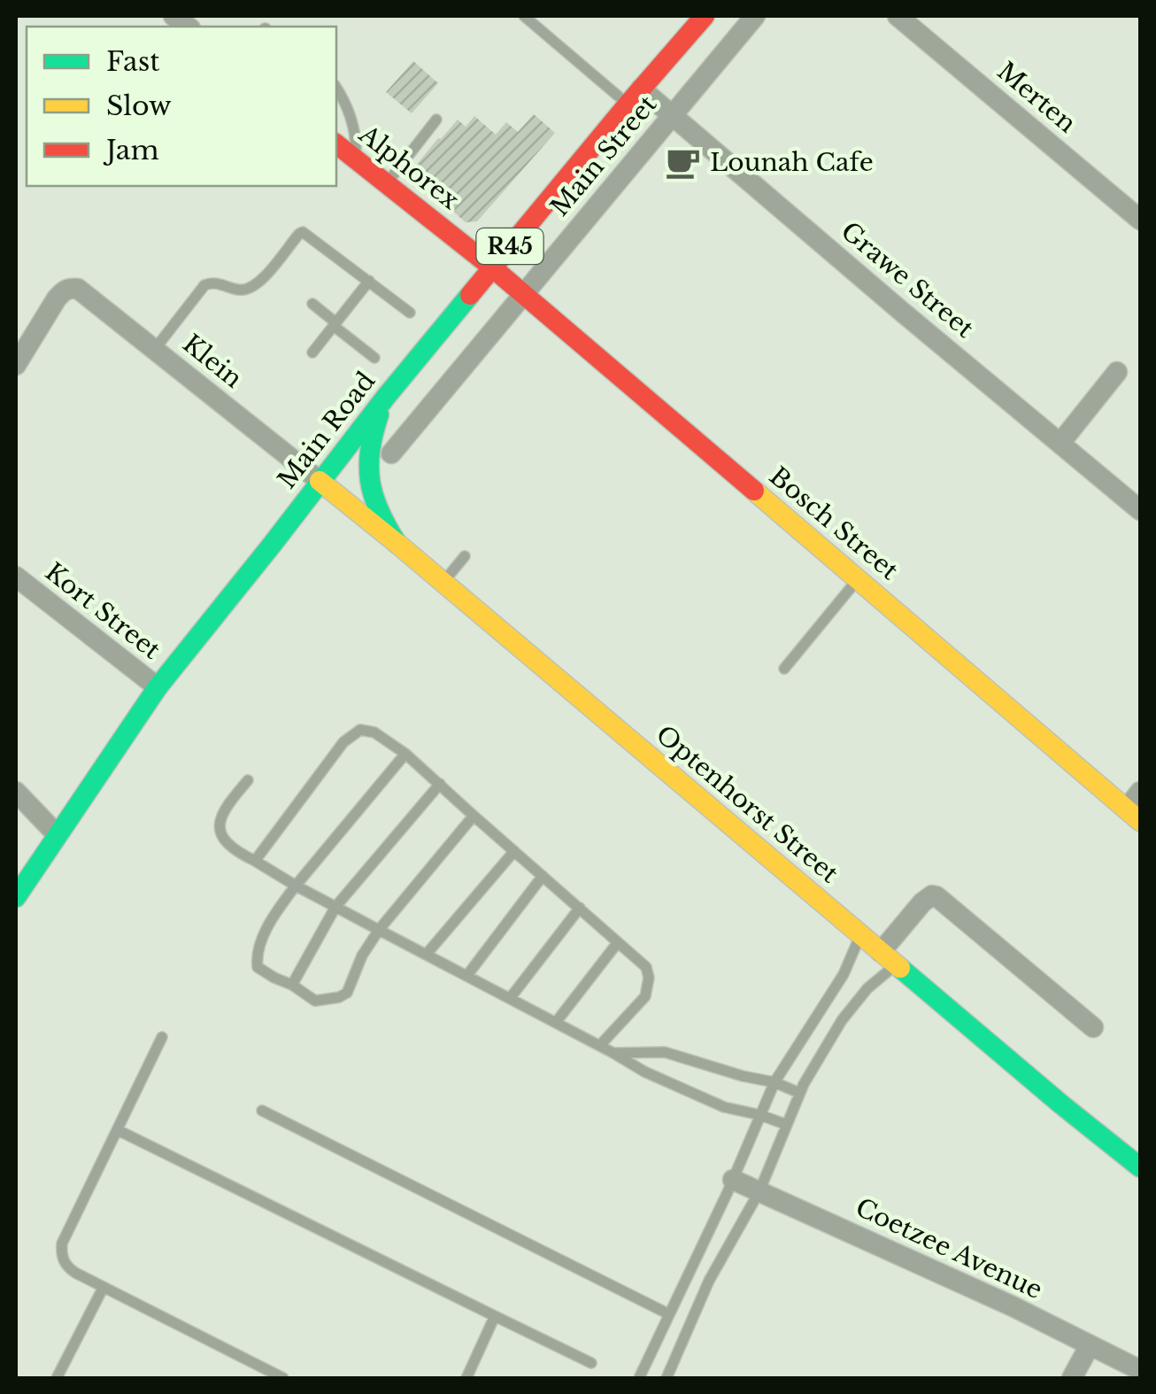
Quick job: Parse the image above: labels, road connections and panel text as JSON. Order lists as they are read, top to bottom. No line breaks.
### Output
{"streets":{"main road":["Alphorex","R45","Main Road","Bosch Street","Optenhorst Street"],"street":["Merten","Main Street","Grawe Street","Klein","Kort Street","Coetzee Avenue"]},"crossings":[["Main Street","Grawe Street"],["Main Street","Bosch Street"],["Alphorex","Main Road"],["Alphorex","Bosch Street"],["Grawe Street","Main Road"],["Klein","Main Road"],["Klein","Optenhorst Street"],["Main Road","Bosch Street"],["Main Road","Kort Street"],["Main Road","Optenhorst Street"]],"places":{"cafe":["Lounah Cafe"]},"legend":["Fast","Slow","Jam"]}
